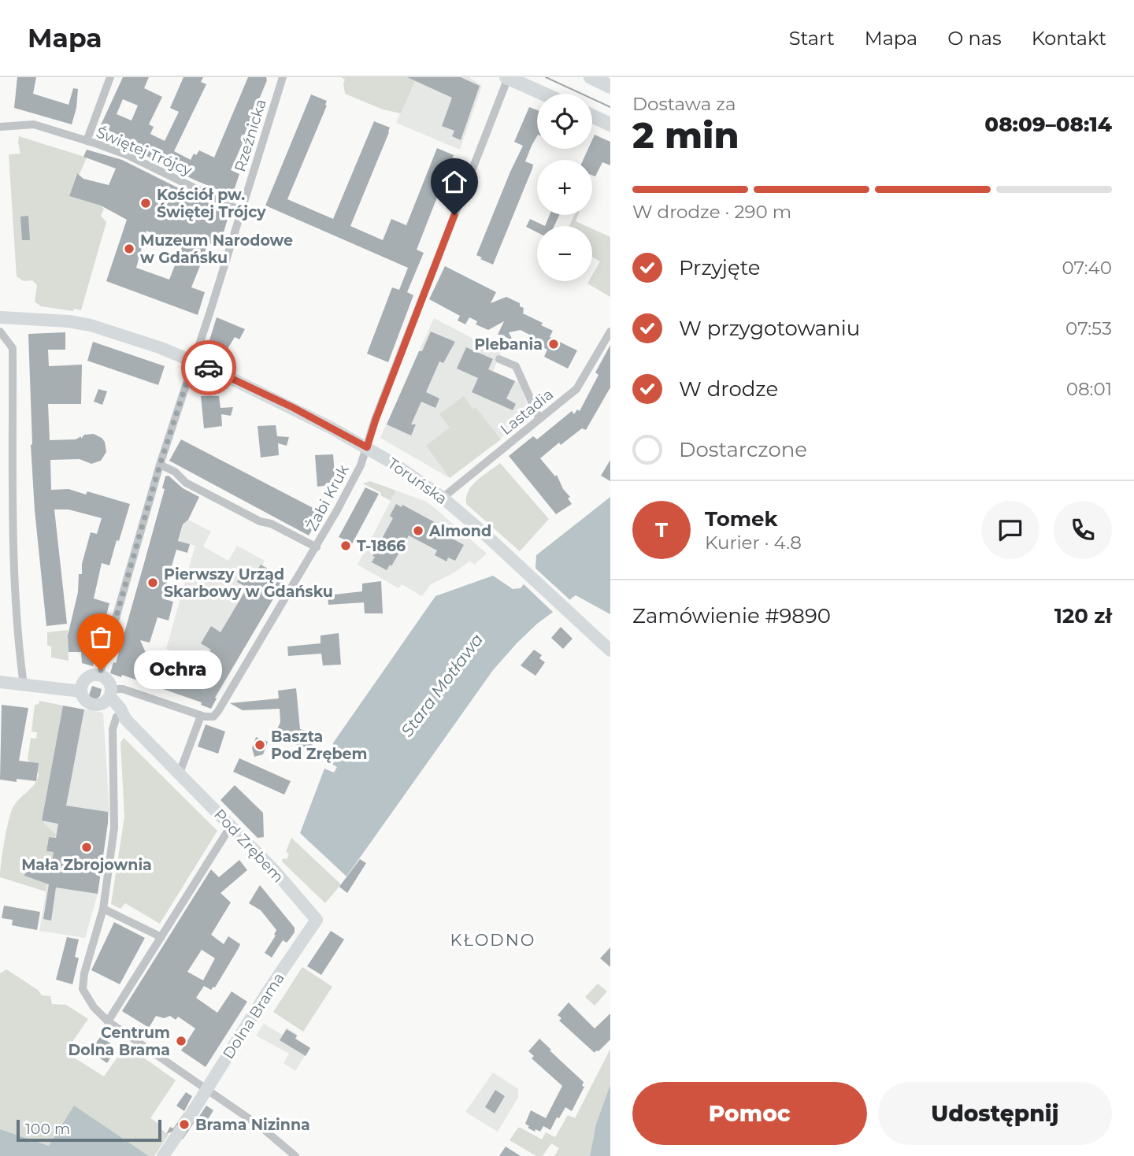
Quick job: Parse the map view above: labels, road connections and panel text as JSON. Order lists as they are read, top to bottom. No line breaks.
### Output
{"streets":{"street":["Rzeźnicka","Świętej Trójcy","Lastadia","Toruńska","Żabi Kruk","Pod Zrębem","Dolna Brama"]},"crossings":[["Rzeźnicka","Świętej Trójcy"],["Rzeźnicka","Toruńska"],["Rzeźnicka","Pod Zrębem"],["Lastadia","Toruńska"],["Toruńska","Żabi Kruk"],["Pod Zrębem","Dolna Brama"]],"districts":["KŁODNO"],"water":["Stara Motława"],"places":["Kościół pw. Świętej Trójcy","Muzeum Narodowe w Gdańsku","Plebania","Almond","T-1866","Pierwszy Urząd Skarbowy w Gdańsku","Ochra","Baszta Pod Zrębem","Mała Zbrojownia","Centrum Dolna Brama","Brama Nizinna"],"scale_bar":"100 m","page":{"header":"Mapa","nav":["Start","Mapa","O nas","Kontakt"],"heading":["2 min","Dostawa za","08:09–08:14"],"panel":["Tomek","Kurier · 4.8","Zamówienie #9890","120 zł"],"map_buttons":["+","−"],"bar":"W drodze · 290 m","list":[["Przyjęte","07:40"],["W przygotowaniu","07:53"],["W drodze","08:01"],"Dostarczone"],"round":"T","bubble":"Ochra","buttons":["Pomoc","Udostępnij"],"scale":"100 m"}}
